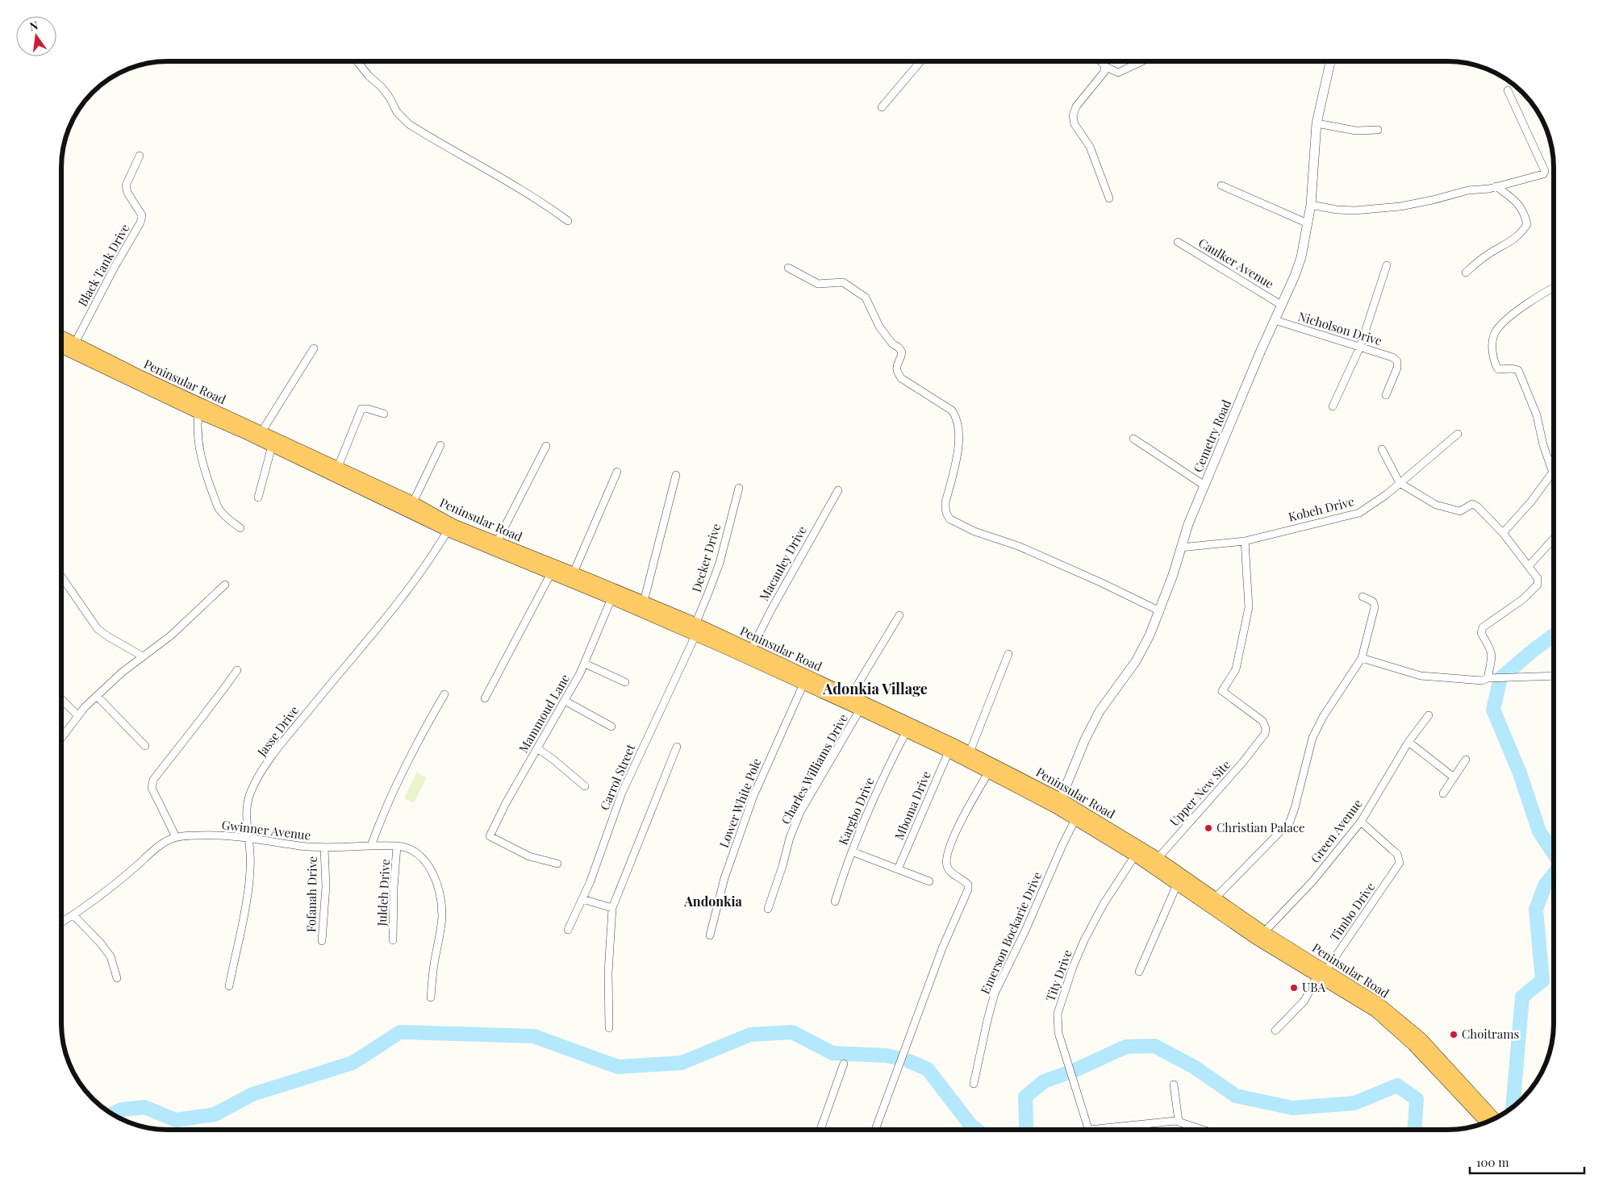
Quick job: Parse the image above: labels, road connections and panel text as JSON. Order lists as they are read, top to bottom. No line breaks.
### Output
{"streets":{"main road":["Peninsular Road"],"street":["Caulker Avenue","Black Tank Drive","Nicholson Drive","Cemetry Road","Kobeh Drive","Decker Drive","Macauley Drive","Mammoud Lane","Jasse Drive","Charles Williams Drive","Carrol Street","Upper New Site","Lower White Pole","Mboma Drive","Kargbo Drive","Gwinner Avenue","Green Avenue","Juldeh Drive","Fofanah Drive","Timbo Drive","Emerson Bockarie Drive","Tity Drive"]},"crossings":[["Caulker Avenue","Cemetry Road"],["Black Tank Drive","Peninsular Road"],["Nicholson Drive","Cemetry Road"],["Peninsular Road","Cemetry Road"],["Peninsular Road","Decker Drive"],["Peninsular Road","Macauley Drive"],["Peninsular Road","Mammoud Lane"],["Peninsular Road","Jasse Drive"],["Peninsular Road","Charles Williams Drive"],["Peninsular Road","Carrol Street"],["Peninsular Road","Upper New Site"],["Peninsular Road","Lower White Pole"],["Peninsular Road","Mboma Drive"],["Peninsular Road","Kargbo Drive"],["Peninsular Road","Green Avenue"],["Peninsular Road","Timbo Drive"],["Peninsular Road","Emerson Bockarie Drive"],["Peninsular Road","Tity Drive"],["Cemetry Road","Kobeh Drive"],["Kobeh Drive","Upper New Site"],["Decker Drive","Carrol Street"],["Jasse Drive","Gwinner Avenue"],["Gwinner Avenue","Juldeh Drive"],["Gwinner Avenue","Fofanah Drive"],["Green Avenue","Timbo Drive"]],"districts":["Adonkia Village","Andonkia"],"places":["Christian Palace","UBA","Choitrams"],"scale_bar":"100 m","north":"top"}
